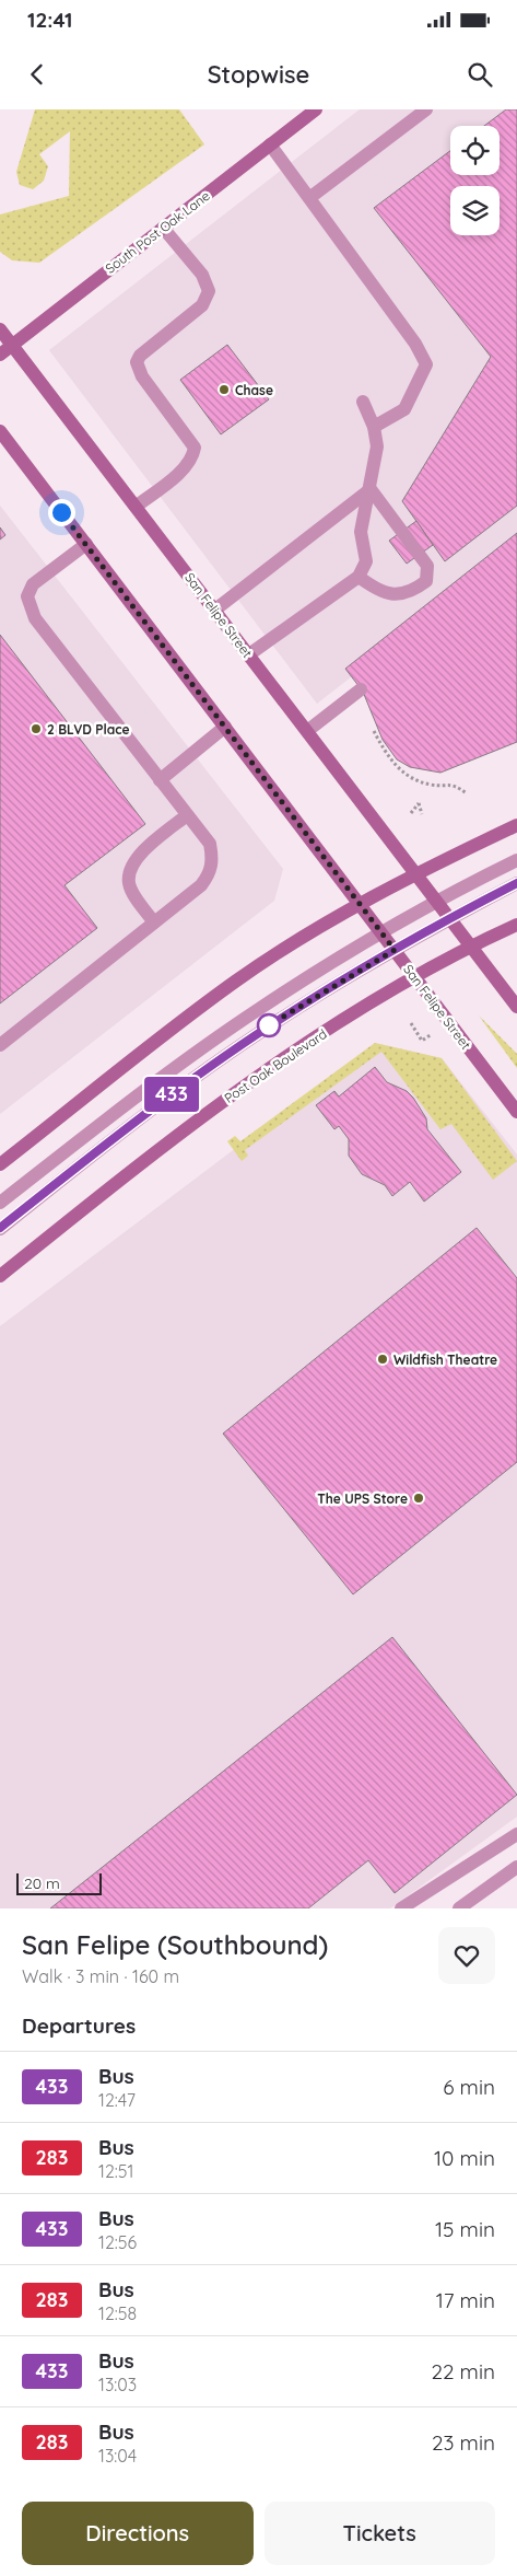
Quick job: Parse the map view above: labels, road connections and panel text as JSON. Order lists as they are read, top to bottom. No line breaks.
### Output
{"streets":{"main road":["South Post Oak Lane","San Felipe Street","Post Oak Boulevard"]},"crossings":[["South Post Oak Lane","San Felipe Street"],["San Felipe Street","Post Oak Boulevard"]],"places":["Chase","2 BLVD Place","Wildfish Theatre","The UPS Store"],"lines":["bus line 433"],"scale_bar":"20 m","page":{"status":"12:41","header":"Stopwise","on_map":"433","scale":"20 m","heading":[["San Felipe (Southbound)","Walk · 3 min · 160 m"],"Departures"],"list":[{"mark":"433","name":"Bus","note":"12:47","value":"6 min"},{"mark":"283","name":"Bus","note":"12:51","value":"10 min"},{"mark":"433","name":"Bus","note":"12:56","value":"15 min"},{"mark":"283","name":"Bus","note":"12:58","value":"17 min"},{"mark":"433","name":"Bus","note":"13:03","value":"22 min"},{"mark":"283","name":"Bus","note":"13:04","value":"23 min"}],"buttons":["Directions","Tickets"]}}
